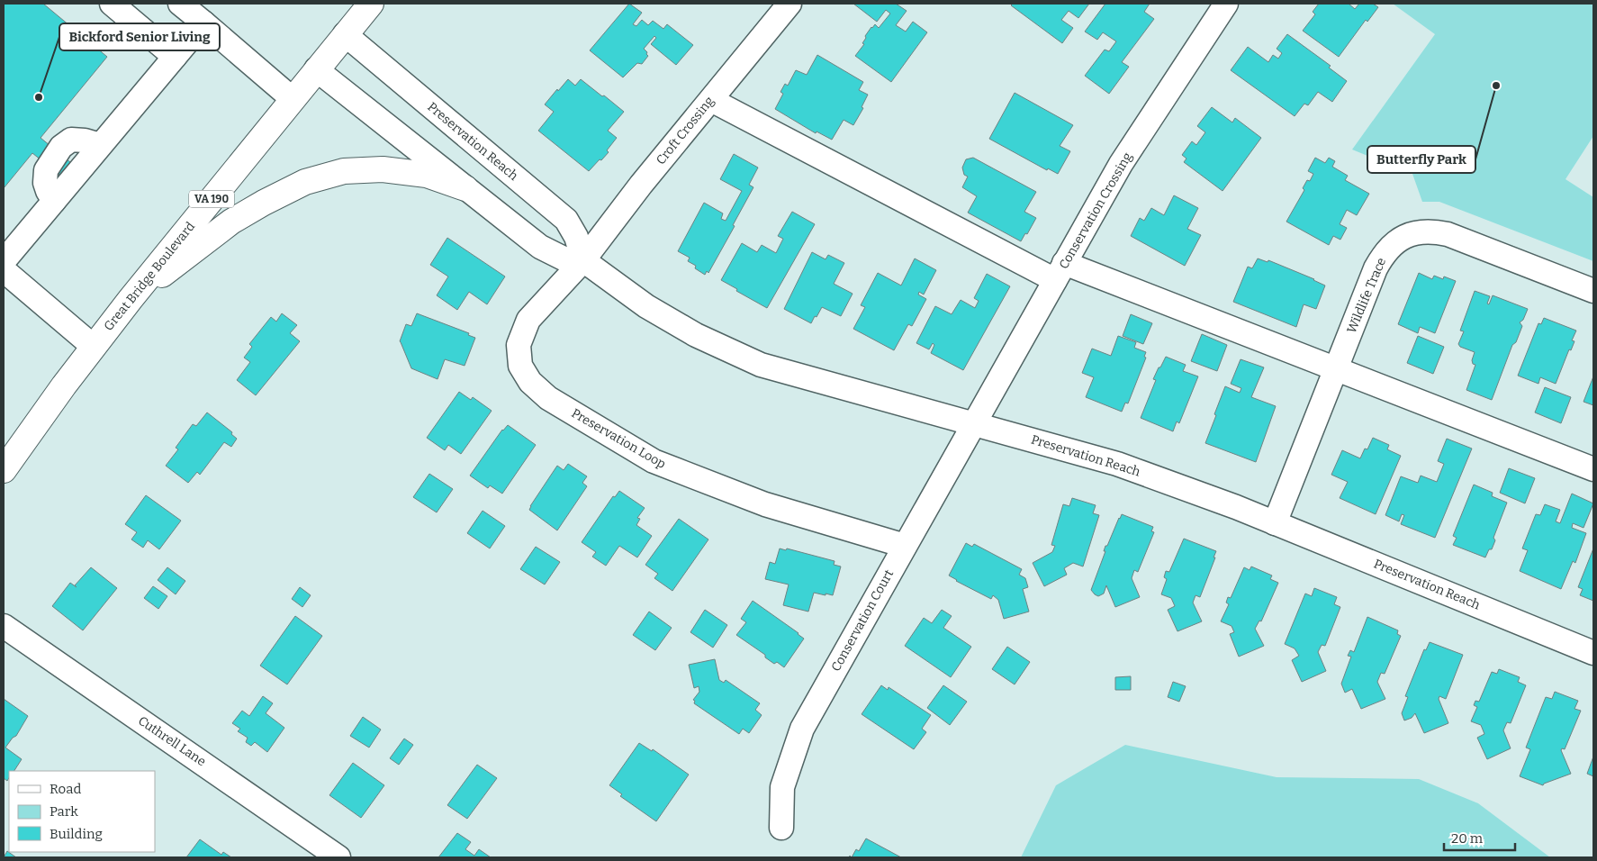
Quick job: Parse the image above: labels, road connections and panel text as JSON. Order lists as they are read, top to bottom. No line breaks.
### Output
{"streets":{"main road":["VA 190","Great Bridge Boulevard"],"street":["Croft Crossing","Preservation Reach","Conservation Crossing","Wildlife Trace","Preservation Loop","Conservation Court","Cuthrell Lane"]},"crossings":[["Croft Crossing","Preservation Reach"],["Croft Crossing","Preservation Loop"],["Preservation Reach","Conservation Crossing"],["Preservation Reach","Great Bridge Boulevard"],["Preservation Reach","Wildlife Trace"],["Preservation Reach","Preservation Loop"],["Preservation Reach","Conservation Court"],["Conservation Crossing","Conservation Court"],["Preservation Loop","Conservation Court"]],"places":["Butterfly Park","Bickford Senior Living"],"legend":["Road","Park","Building"],"scale_bar":"20 m"}
